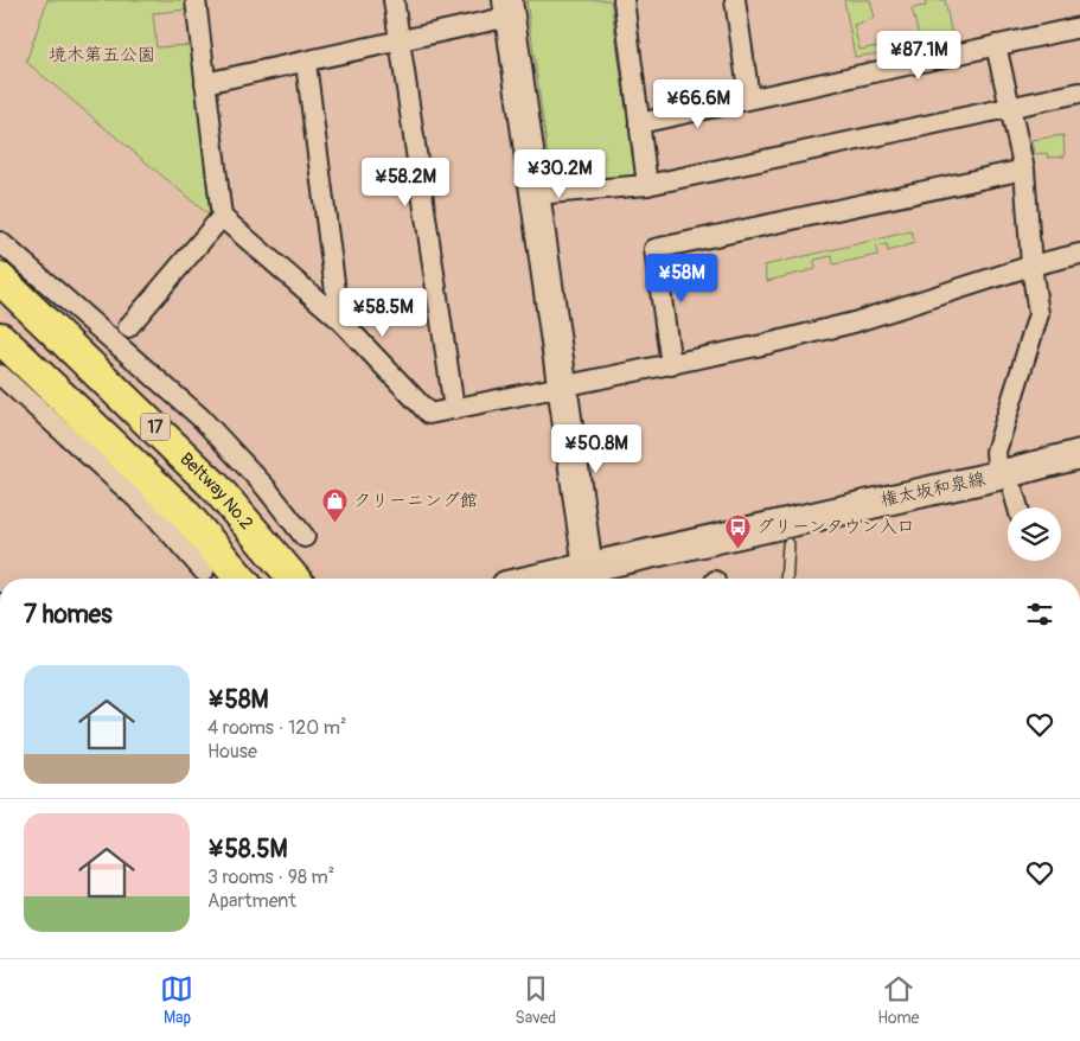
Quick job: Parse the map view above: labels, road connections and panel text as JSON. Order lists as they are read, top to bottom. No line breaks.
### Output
{"streets":{"main road":["17","Beltway No.2"],"street":["権太坂和泉線"]},"parks":["境木第五公園"],"places":{"shop":["クリーニング館"],"bus stop":["グリーンタウン入口"]},"page":{"price":["¥87.1M","¥66.6M","¥30.2M","¥58.2M","¥58M","¥58.5M","¥50.8M"],"heading":"7 homes","list":[{"name":"¥58M","note":"4 rooms · 120 m² · House"},{"name":"¥58.5M","note":"3 rooms · 98 m² · Apartment"}],"tabs":["Map","Saved","Home"]}}
